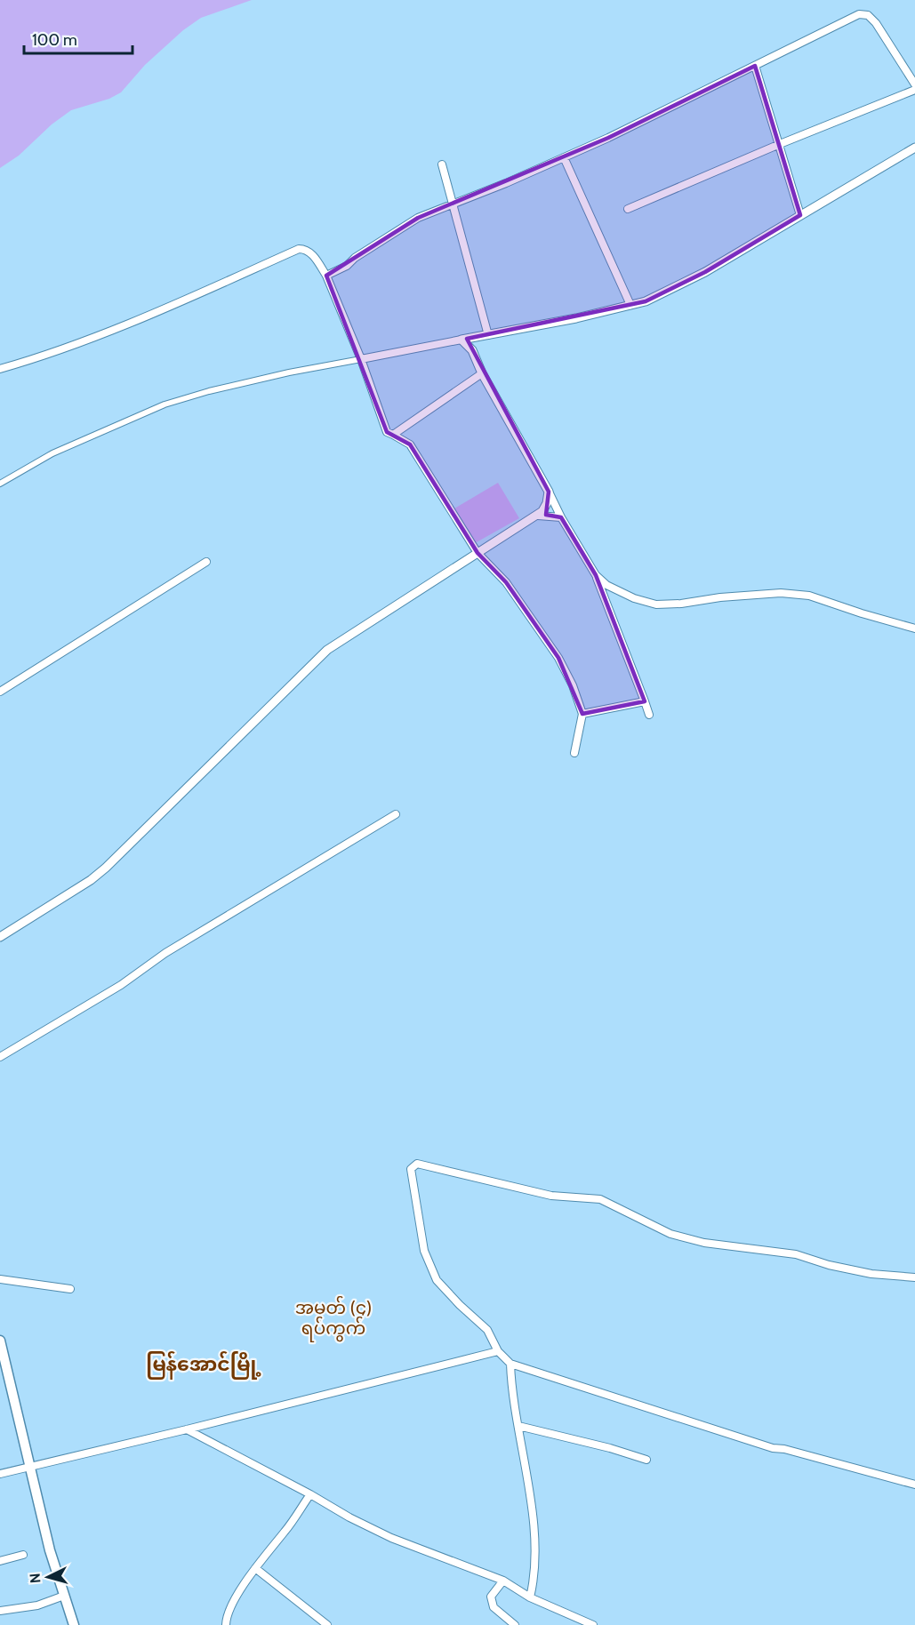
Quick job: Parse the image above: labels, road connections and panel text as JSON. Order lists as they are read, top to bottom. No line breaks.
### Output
{"districts":["အမှတ် (၄) ရပ်ကွက်","မြန်အောင်မြို့"],"scale_bar":"100 m","north":"left"}
